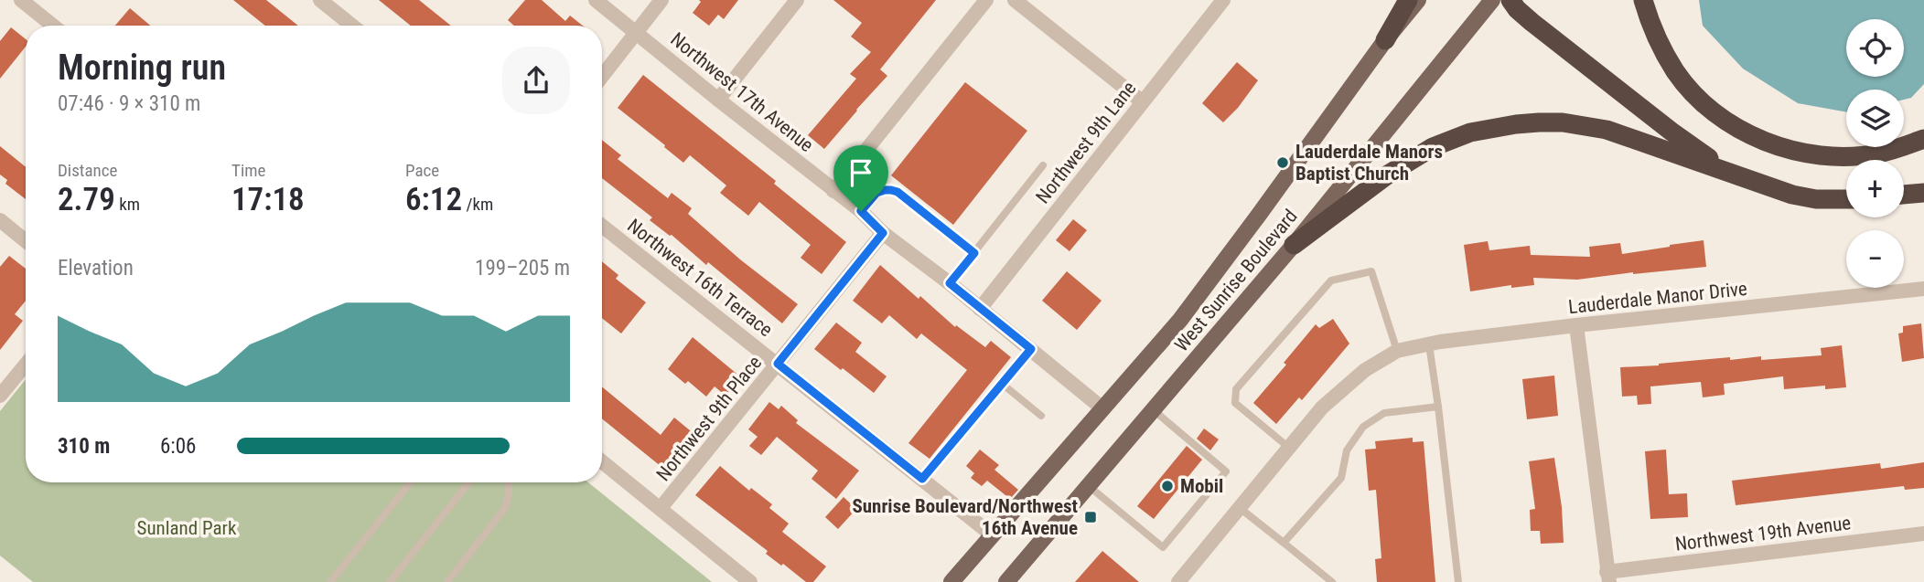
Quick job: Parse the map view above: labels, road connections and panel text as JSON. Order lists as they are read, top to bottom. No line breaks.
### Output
{"streets":{"main road":["West Sunrise Boulevard"],"street":["Northwest 17th Avenue","Northwest 9th Lane","Northwest 16th Terrace","Lauderdale Manor Drive","Northwest 9th Place","Northwest 19th Avenue"]},"crossings":[["Northwest 17th Avenue","Northwest 9th Lane"],["Northwest 17th Avenue","West Sunrise Boulevard"],["Northwest 17th Avenue","Northwest 9th Place"],["Northwest 16th Terrace","West Sunrise Boulevard"],["Northwest 16th Terrace","Northwest 9th Place"]],"parks":["Sunland Park"],"places":{"other":["Lauderdale Manors Baptist Church","Mobil"],"transit":["Sunrise Boulevard/Northwest 16th Avenue"]},"page":{"map_buttons":["+","−"],"heading":["Morning run","07:46 · 9 × 310 m"],"stats":[["Distance","2.79 km"],["Time","17:18"],["Pace","6:12 /km"]],"chart":["Elevation","199–205 m"],"list":[{"name":"310 m","note":"6:06"}]}}
